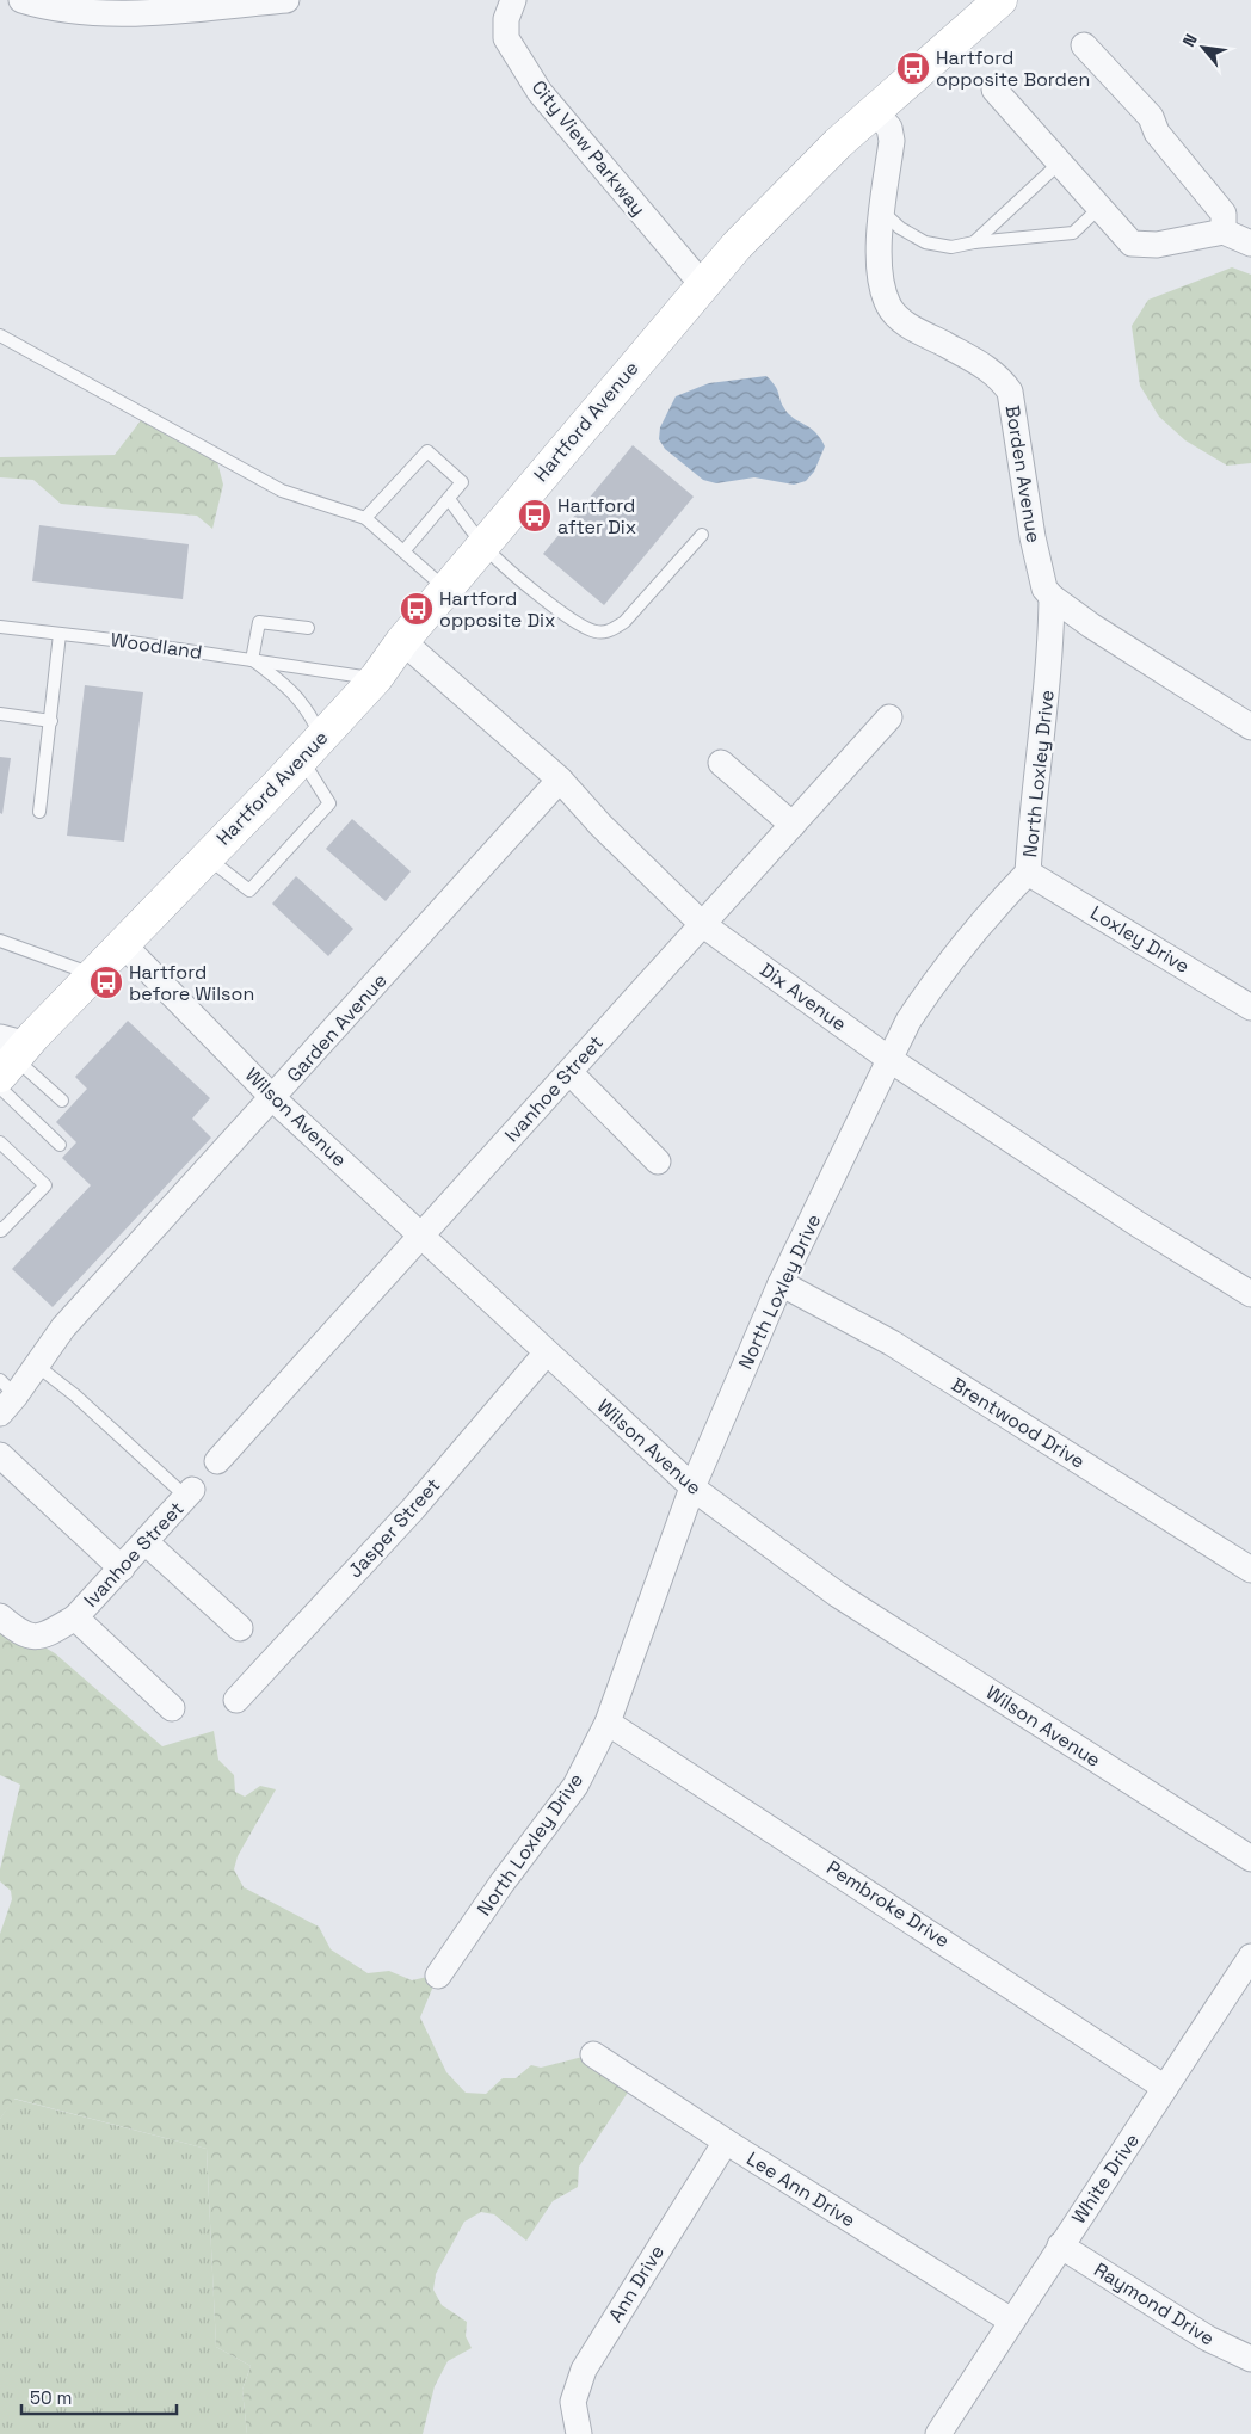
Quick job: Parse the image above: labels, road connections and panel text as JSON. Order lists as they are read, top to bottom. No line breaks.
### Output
{"streets":{"main road":["Hartford Avenue"],"street":["City View Parkway","Borden Avenue","North Loxley Drive","Loxley Drive","Dix Avenue","Garden Avenue","Ivanhoe Street","Wilson Avenue","Brentwood Drive","Jasper Street","Pembroke Drive","White Drive","Lee Ann Drive","Ann Drive","Raymond Drive"],"lane":["Woodland"]},"crossings":[["City View Parkway","Hartford Avenue"],["Hartford Avenue","Borden Avenue"],["Hartford Avenue","Woodland"],["Hartford Avenue","Dix Avenue"],["Hartford Avenue","Wilson Avenue"],["Borden Avenue","North Loxley Drive"],["North Loxley Drive","Loxley Drive"],["North Loxley Drive","Dix Avenue"],["North Loxley Drive","Wilson Avenue"],["North Loxley Drive","Brentwood Drive"],["North Loxley Drive","Pembroke Drive"],["Dix Avenue","Garden Avenue"],["Dix Avenue","Ivanhoe Street"],["Garden Avenue","Wilson Avenue"],["Ivanhoe Street","Wilson Avenue"],["Wilson Avenue","Jasper Street"],["Pembroke Drive","White Drive"],["White Drive","Lee Ann Drive"],["White Drive","Raymond Drive"],["Lee Ann Drive","Ann Drive"]],"places":{"bus stop":["Hartford opposite Borden","Hartford after Dix","Hartford opposite Dix","Hartford before Wilson"]},"scale_bar":"50 m","north":"top left"}
